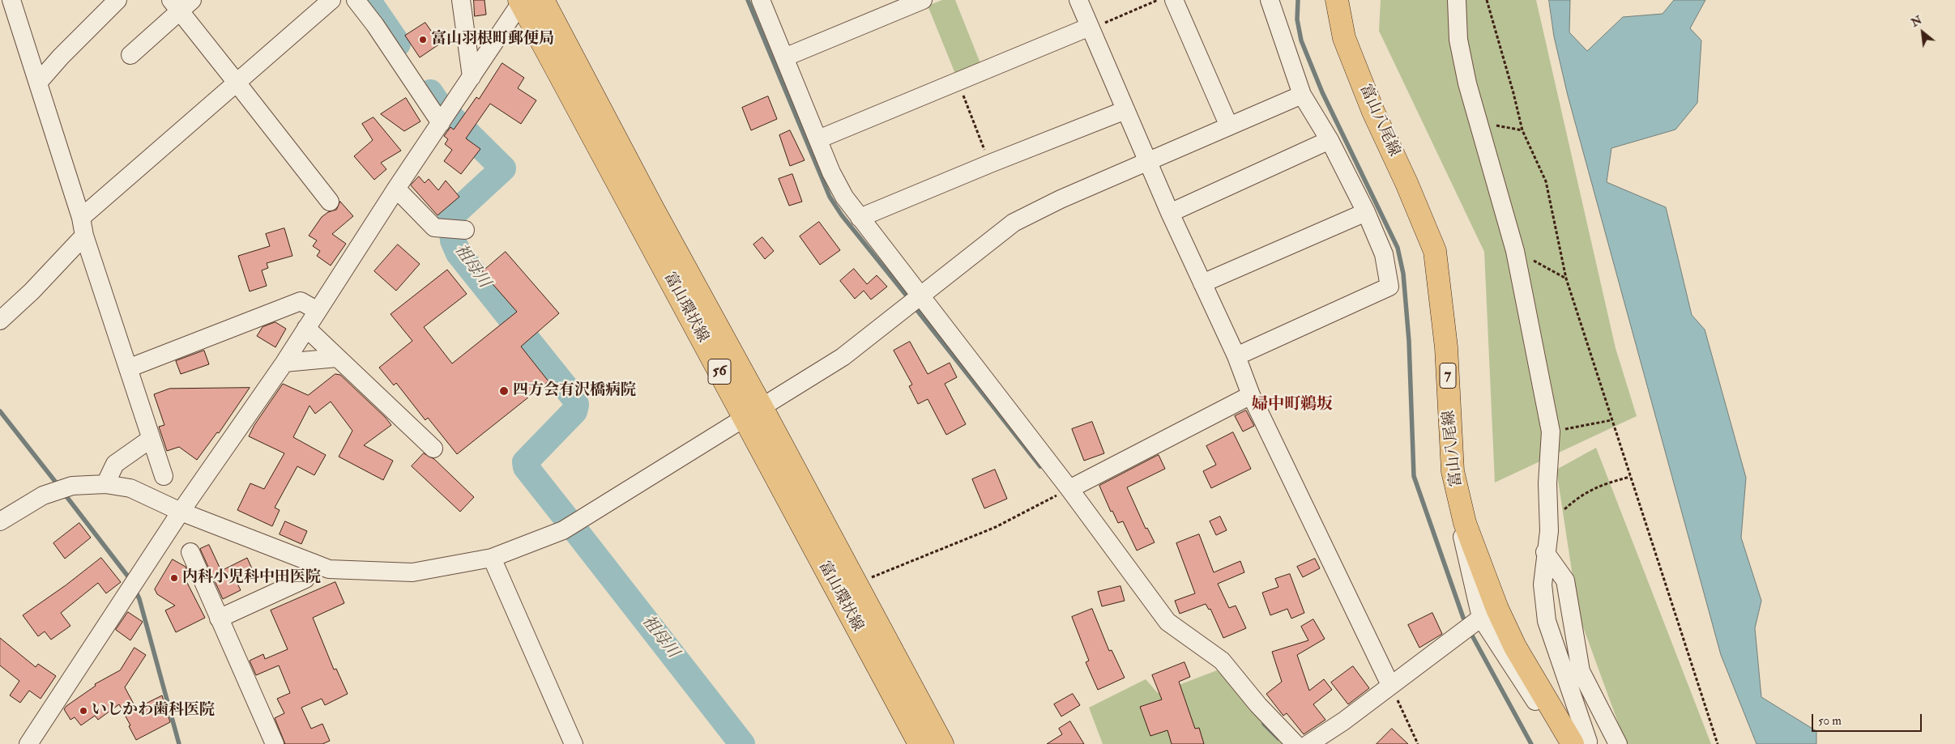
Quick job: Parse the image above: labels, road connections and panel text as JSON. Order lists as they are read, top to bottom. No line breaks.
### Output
{"streets":{"main road":["富山八尾線","富山環状線","56","7"]},"districts":["婦中町鵜坂"],"water":["祖母川"],"places":["富山羽根町郵便局","四方会有沢橋病院","内科小児科中田医院","いしかわ歯科医院"],"scale_bar":"50 m","north":"top left"}
